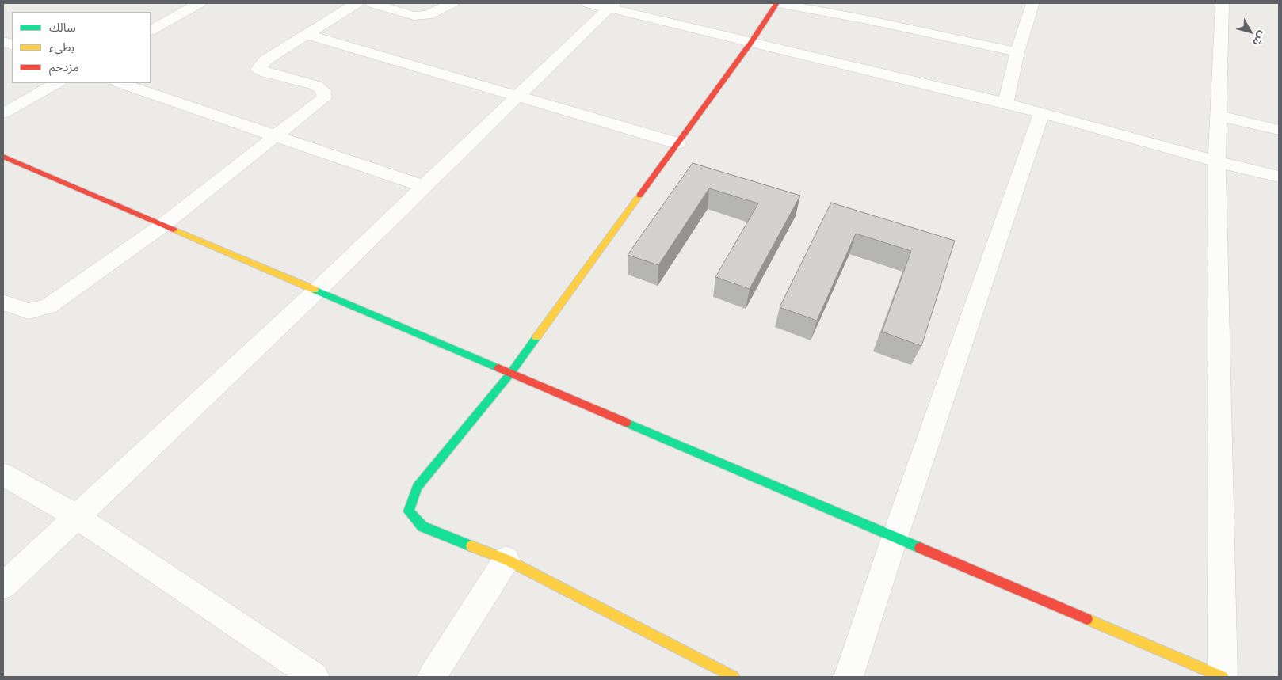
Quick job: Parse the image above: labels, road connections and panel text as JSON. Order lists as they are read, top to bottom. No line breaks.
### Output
{"legend":["سالك","بطيء","مزدحم"],"north":"bottom right"}
